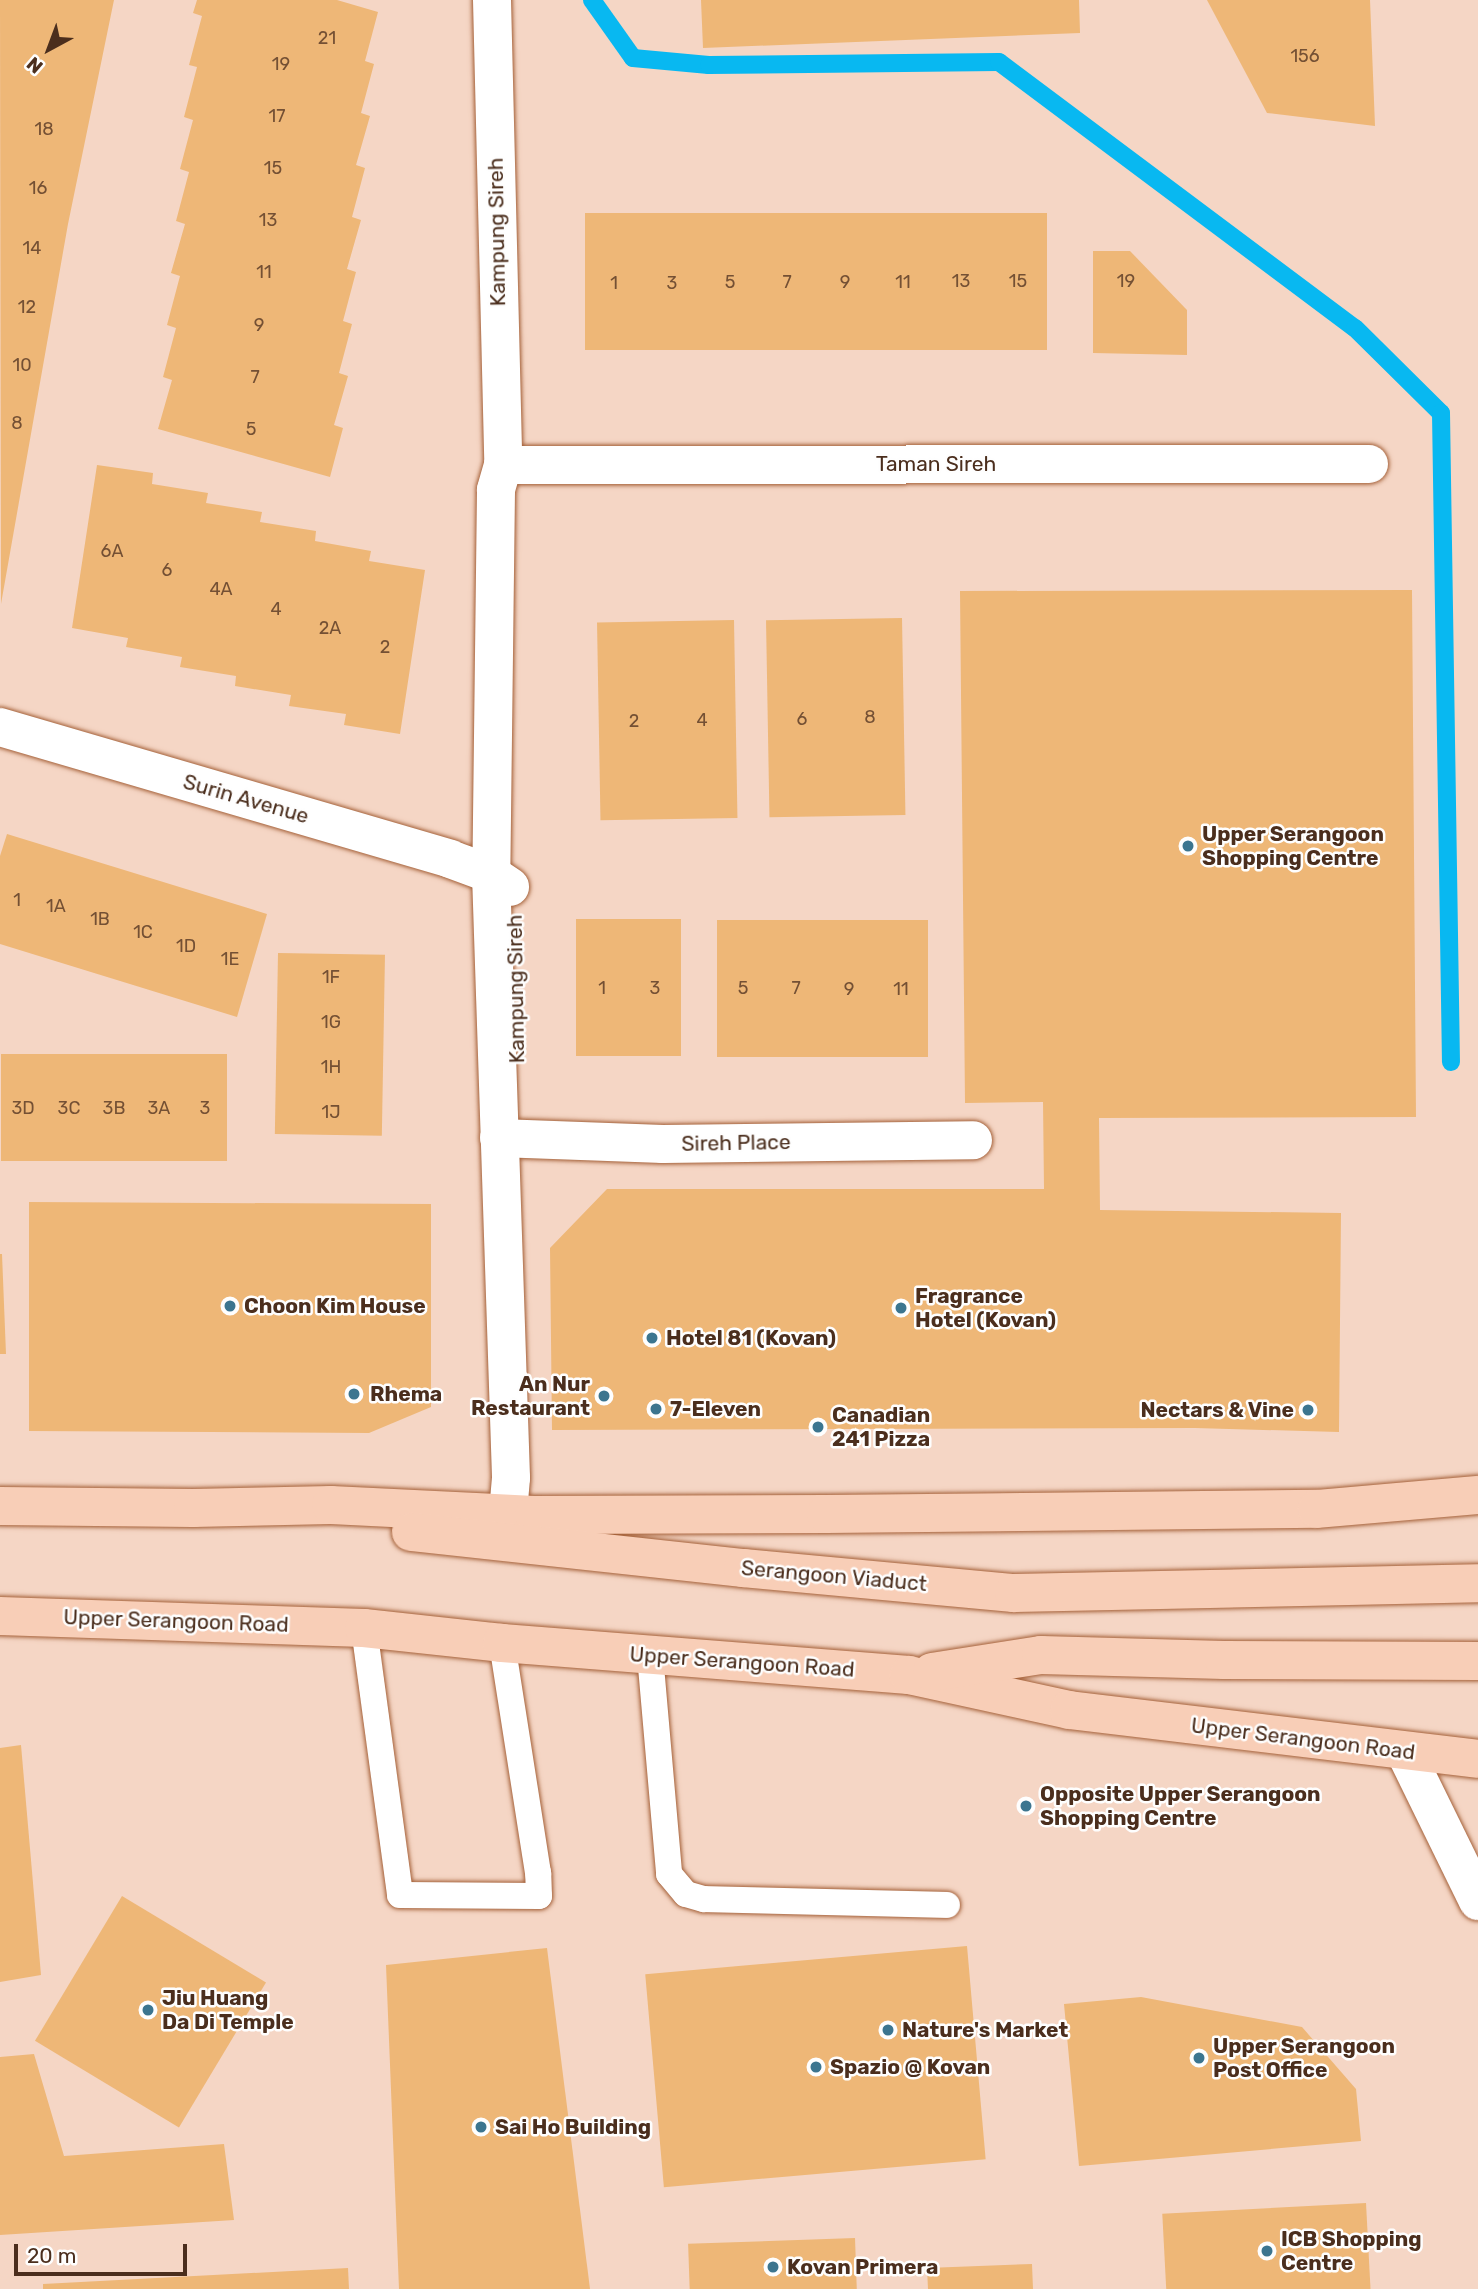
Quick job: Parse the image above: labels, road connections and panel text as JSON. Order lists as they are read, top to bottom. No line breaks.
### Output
{"streets":{"main road":["Serangoon Viaduct","Upper Serangoon Road"],"street":["Kampung Sireh","Taman Sireh","Surin Avenue","Sireh Place"]},"crossings":[["Kampung Sireh","Taman Sireh"],["Kampung Sireh","Surin Avenue"],["Kampung Sireh","Sireh Place"]],"places":["Upper Serangoon Shopping Centre","Choon Kim House","Fragrance Hotel (Kovan)","Hotel 81 (Kovan)","Rhema","An Nur Restaurant","7-Eleven","Nectars & Vine","Canadian 241 Pizza","Opposite Upper Serangoon Shopping Centre","Jiu Huang Da Di Temple","Nature's Market","Upper Serangoon Post Office","Spazio @ Kovan","Sai Ho Building","ICB Shopping Centre","Kovan Primera"],"house_numbers":["21","156","19","17","18","15","16","13","14","11","13","15","19","5","7","9","11","1","3","12","9","10","7","8","5","6A","6","4A","4","2A","2","8","6","4","2","1","1A","1B","1C","1D","1E","1F","1","3","5","7","9","11","1G","1H","3D","3C","3B","3A","3","1J"],"scale_bar":"20 m","north":"bottom left"}
